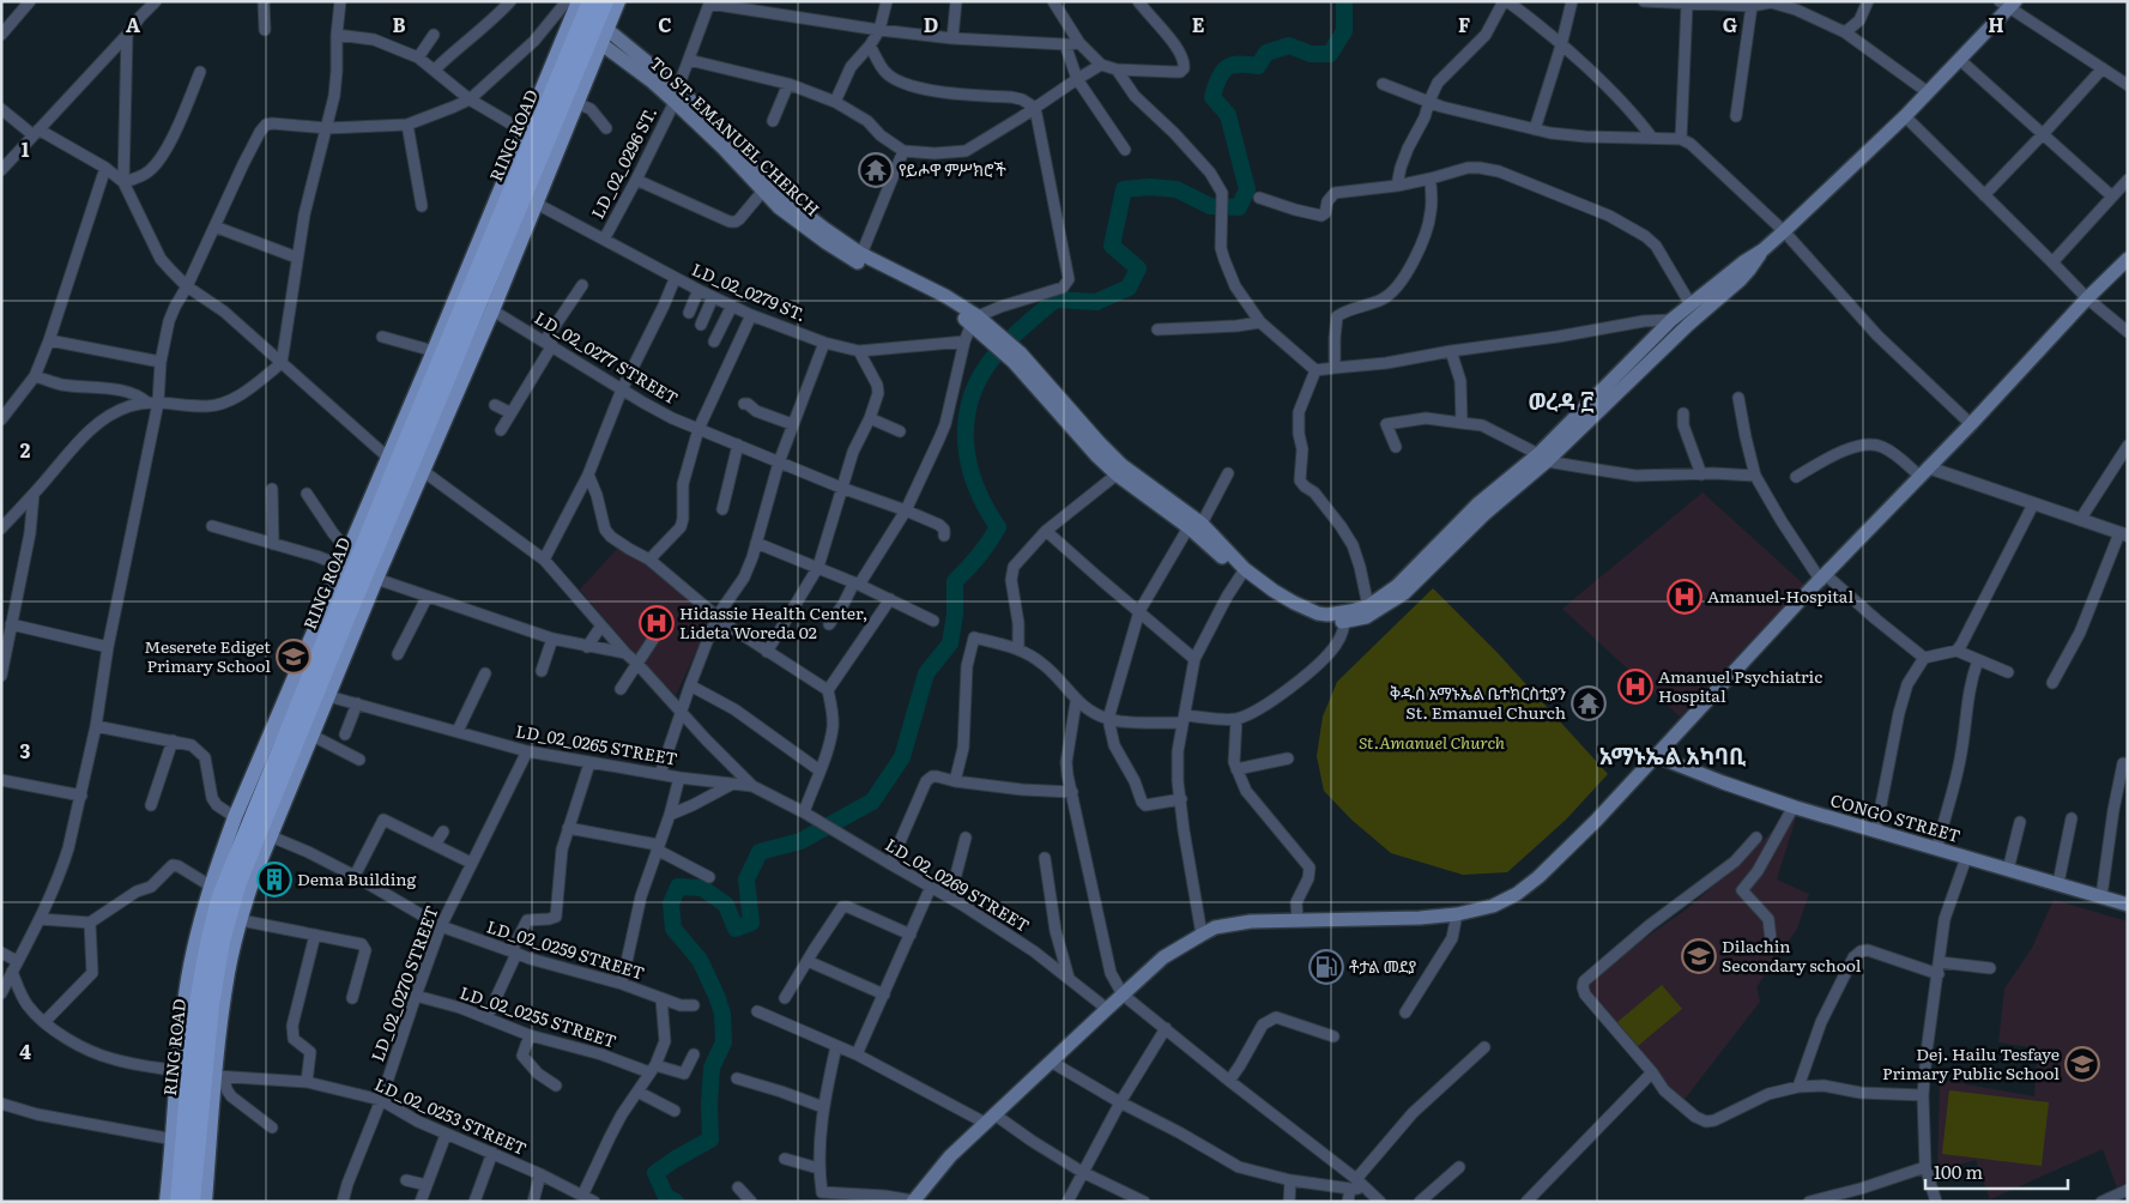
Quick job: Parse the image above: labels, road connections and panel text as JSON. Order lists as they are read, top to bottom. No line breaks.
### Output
{"streets":{"highway":["RING ROAD"],"main road":["TO ST. EMANUEL CHERCH","CONGO STREET"],"street":["LD_02_0296 ST.","LD_02_0279 ST.","LD_02_0277 STREET","LD_02_0265 STREET","LD_02_0269 STREET","LD_02_0259 STREET","LD_02_0270 STREET","LD_02_0255 STREET","LD_02_0253 STREET"]},"crossings":[["TO ST. EMANUEL CHERCH","LD_02_0296 ST."],["LD_02_0296 ST.","LD_02_0279 ST."],["LD_02_0265 STREET","LD_02_0270 STREET"],["LD_02_0259 STREET","LD_02_0270 STREET"],["LD_02_0270 STREET","LD_02_0255 STREET"],["LD_02_0270 STREET","LD_02_0253 STREET"]],"districts":["ወረዳ ፫","አማኑኤል አካባቢ"],"parks":["St.Amanuel Church"],"places":{"temple":["የይሖዋ ምሥክሮች","ቅዱስ አማኑኤል ቤተክርስቲያን St. Emanuel Church"],"hospital":["Amanuel-Hospital","Hidassie Health Center, Lideta Woreda 02","Amanuel Psychiatric Hospital"],"school or university":["Meserete Ediget Primary School","Dilachin Secondary school","Dej. Hailu Tesfaye Primary Public School"],"building":["Dema Building"],"fuel station":["ቶታል መደያ"]},"scale_bar":"100 m","grid":{"columns":["A","B","C","D","E","F","G","H"],"rows":["1","2","3","4"]}}
